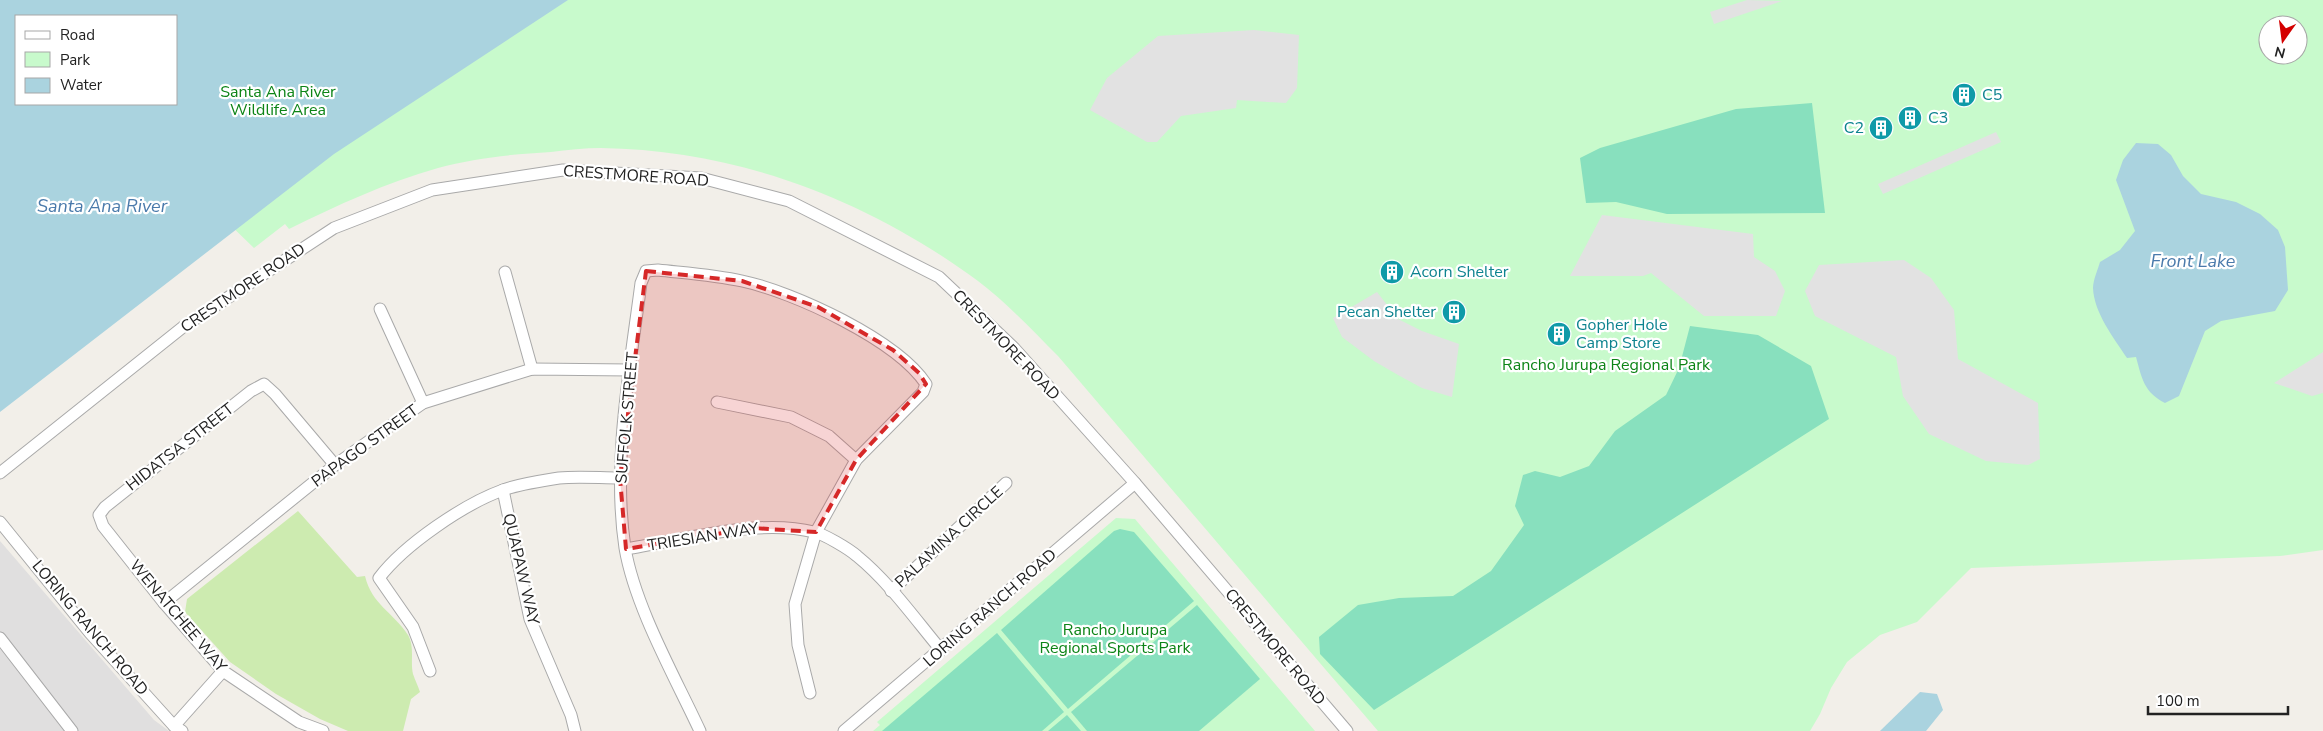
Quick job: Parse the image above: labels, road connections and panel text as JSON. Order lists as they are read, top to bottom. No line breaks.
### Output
{"streets":{"street":["CRESTMORE ROAD","SUFFOLK STREET","PAPAGO STREET","HIDATSA STREET","TRIESIAN WAY","PALAMINA CIRCLE","QUAPAW WAY","LORING RANCH ROAD","WENATCHEE WAY"]},"crossings":[["CRESTMORE ROAD","LORING RANCH ROAD"],["SUFFOLK STREET","PAPAGO STREET"],["SUFFOLK STREET","TRIESIAN WAY"],["PAPAGO STREET","HIDATSA STREET"],["PAPAGO STREET","WENATCHEE WAY"],["HIDATSA STREET","WENATCHEE WAY"],["TRIESIAN WAY","PALAMINA CIRCLE"],["TRIESIAN WAY","LORING RANCH ROAD"]],"water":["Santa Ana River","Front Lake"],"parks":["Santa Ana River Wildlife Area","Rancho Jurupa Regional Park","Rancho Jurupa Regional Sports Park"],"places":{"building":["C5","C3","C2","Acorn Shelter","Pecan Shelter","Gopher Hole Camp Store"]},"legend":["Road","Park","Water"],"scale_bar":"100 m","north":"bottom"}
